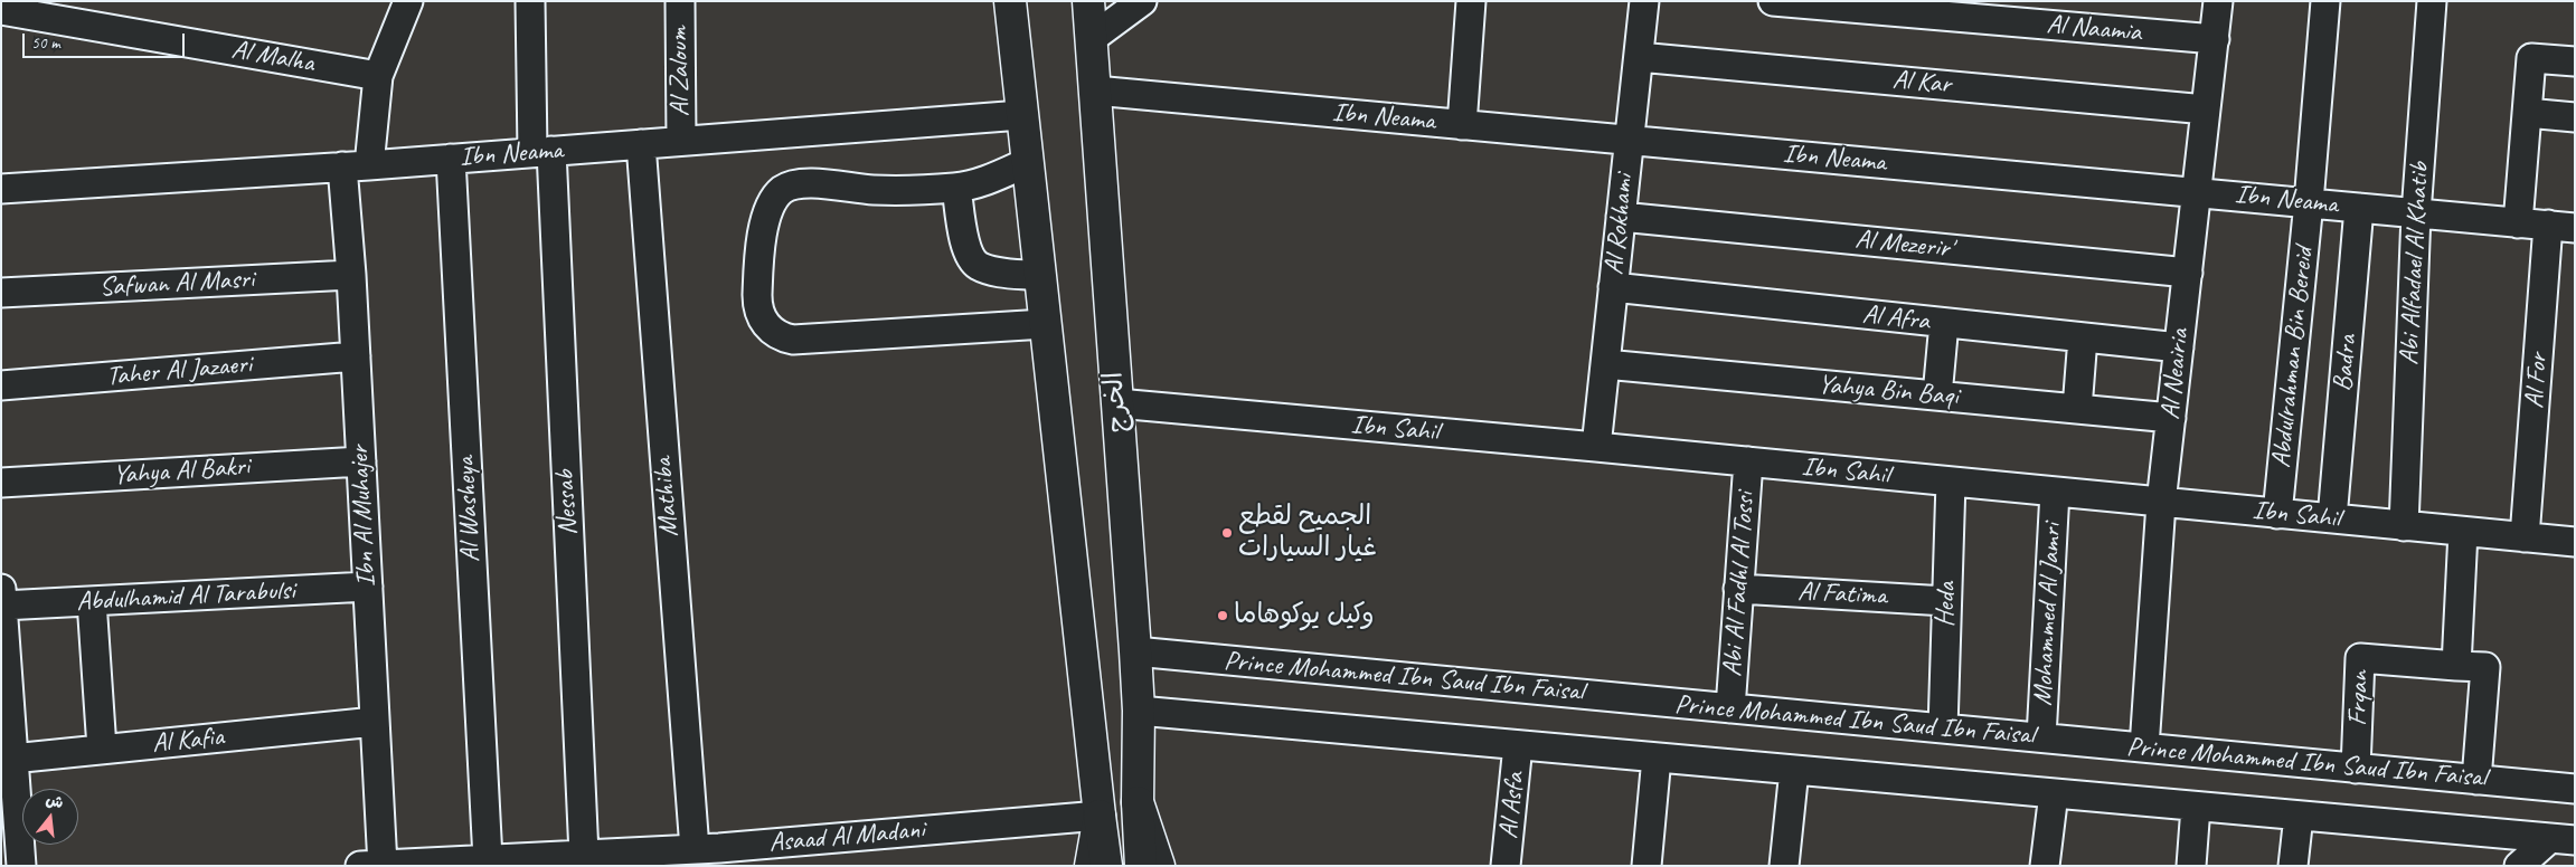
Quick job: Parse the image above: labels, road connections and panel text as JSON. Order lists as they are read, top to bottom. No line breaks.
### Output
{"streets":{"main road":["الخرج"],"street":["Al Naamia","Al Malha","Al Zaloum","Al Kar","Ibn Neama","Al Rokhami","Al Mezerir'","Abi Alfadael Al Khatib","Safwan Al Masri","Al Afra","Abdulrahman Bin Bereid","Badra","Taher Al Jazaeri","Al Neairia","Al For","Yahya Bin Baqi","Ibn Sahil","Yahya Al Bakri","Mathiba","Nessab","Al Washeya","Ibn Al Muhajer","Abi Al Fadhl Al Tossi","Al Fatima","Abdulhamid Al Tarabulsi","Heda","Mohammed Al Jamri","Prince Mohammed Ibn Saud Ibn Faisal","Frqan","Al Kafia","Al Asfa","Asaad Al Madani"]},"crossings":[["Al Naamia","Al Neairia"],["Al Zaloum","Ibn Neama"],["Al Kar","Al Rokhami"],["Al Kar","Al Neairia"],["Ibn Neama","Al Rokhami"],["Ibn Neama","Abi Alfadael Al Khatib"],["Ibn Neama","Abdulrahman Bin Bereid"],["Ibn Neama","Badra"],["Ibn Neama","Al Neairia"],["Ibn Neama","Al For"],["Ibn Neama","الخرج"],["Ibn Neama","Mathiba"],["Ibn Neama","Nessab"],["Ibn Neama","Al Washeya"],["Ibn Neama","Ibn Al Muhajer"],["Al Rokhami","Al Mezerir'"],["Al Rokhami","Al Afra"],["Al Rokhami","Yahya Bin Baqi"],["Al Rokhami","Ibn Sahil"],["Al Mezerir'","Al Neairia"],["Abi Alfadael Al Khatib","Ibn Sahil"],["Safwan Al Masri","Ibn Al Muhajer"],["Al Afra","Al Neairia"],["Abdulrahman Bin Bereid","Ibn Sahil"],["Badra","Ibn Sahil"],["Taher Al Jazaeri","Ibn Al Muhajer"],["Al Neairia","Yahya Bin Baqi"],["Al Neairia","Ibn Sahil"],["Al Neairia","Prince Mohammed Ibn Saud Ibn Faisal"],["Al For","Ibn Sahil"],["الخرج","Ibn Sahil"],["الخرج","Prince Mohammed Ibn Saud Ibn Faisal"],["Ibn Sahil","Abi Al Fadhl Al Tossi"],["Ibn Sahil","Heda"],["Ibn Sahil","Mohammed Al Jamri"],["Yahya Al Bakri","Ibn Al Muhajer"],["Mathiba","Asaad Al Madani"],["Nessab","Asaad Al Madani"],["Al Washeya","Asaad Al Madani"],["Ibn Al Muhajer","Abdulhamid Al Tarabulsi"],["Ibn Al Muhajer","Al Kafia"],["Ibn Al Muhajer","Asaad Al Madani"],["Abi Al Fadhl Al Tossi","Al Fatima"],["Abi Al Fadhl Al Tossi","Prince Mohammed Ibn Saud Ibn Faisal"],["Al Fatima","Heda"],["Heda","Prince Mohammed Ibn Saud Ibn Faisal"],["Mohammed Al Jamri","Prince Mohammed Ibn Saud Ibn Faisal"],["Prince Mohammed Ibn Saud Ibn Faisal","Frqan"],["Prince Mohammed Ibn Saud Ibn Faisal","Al Asfa"]],"places":["الجميح لقطع غيار السيارات","وكيل يوكوهاما"],"scale_bar":"50 m","north":"top"}
